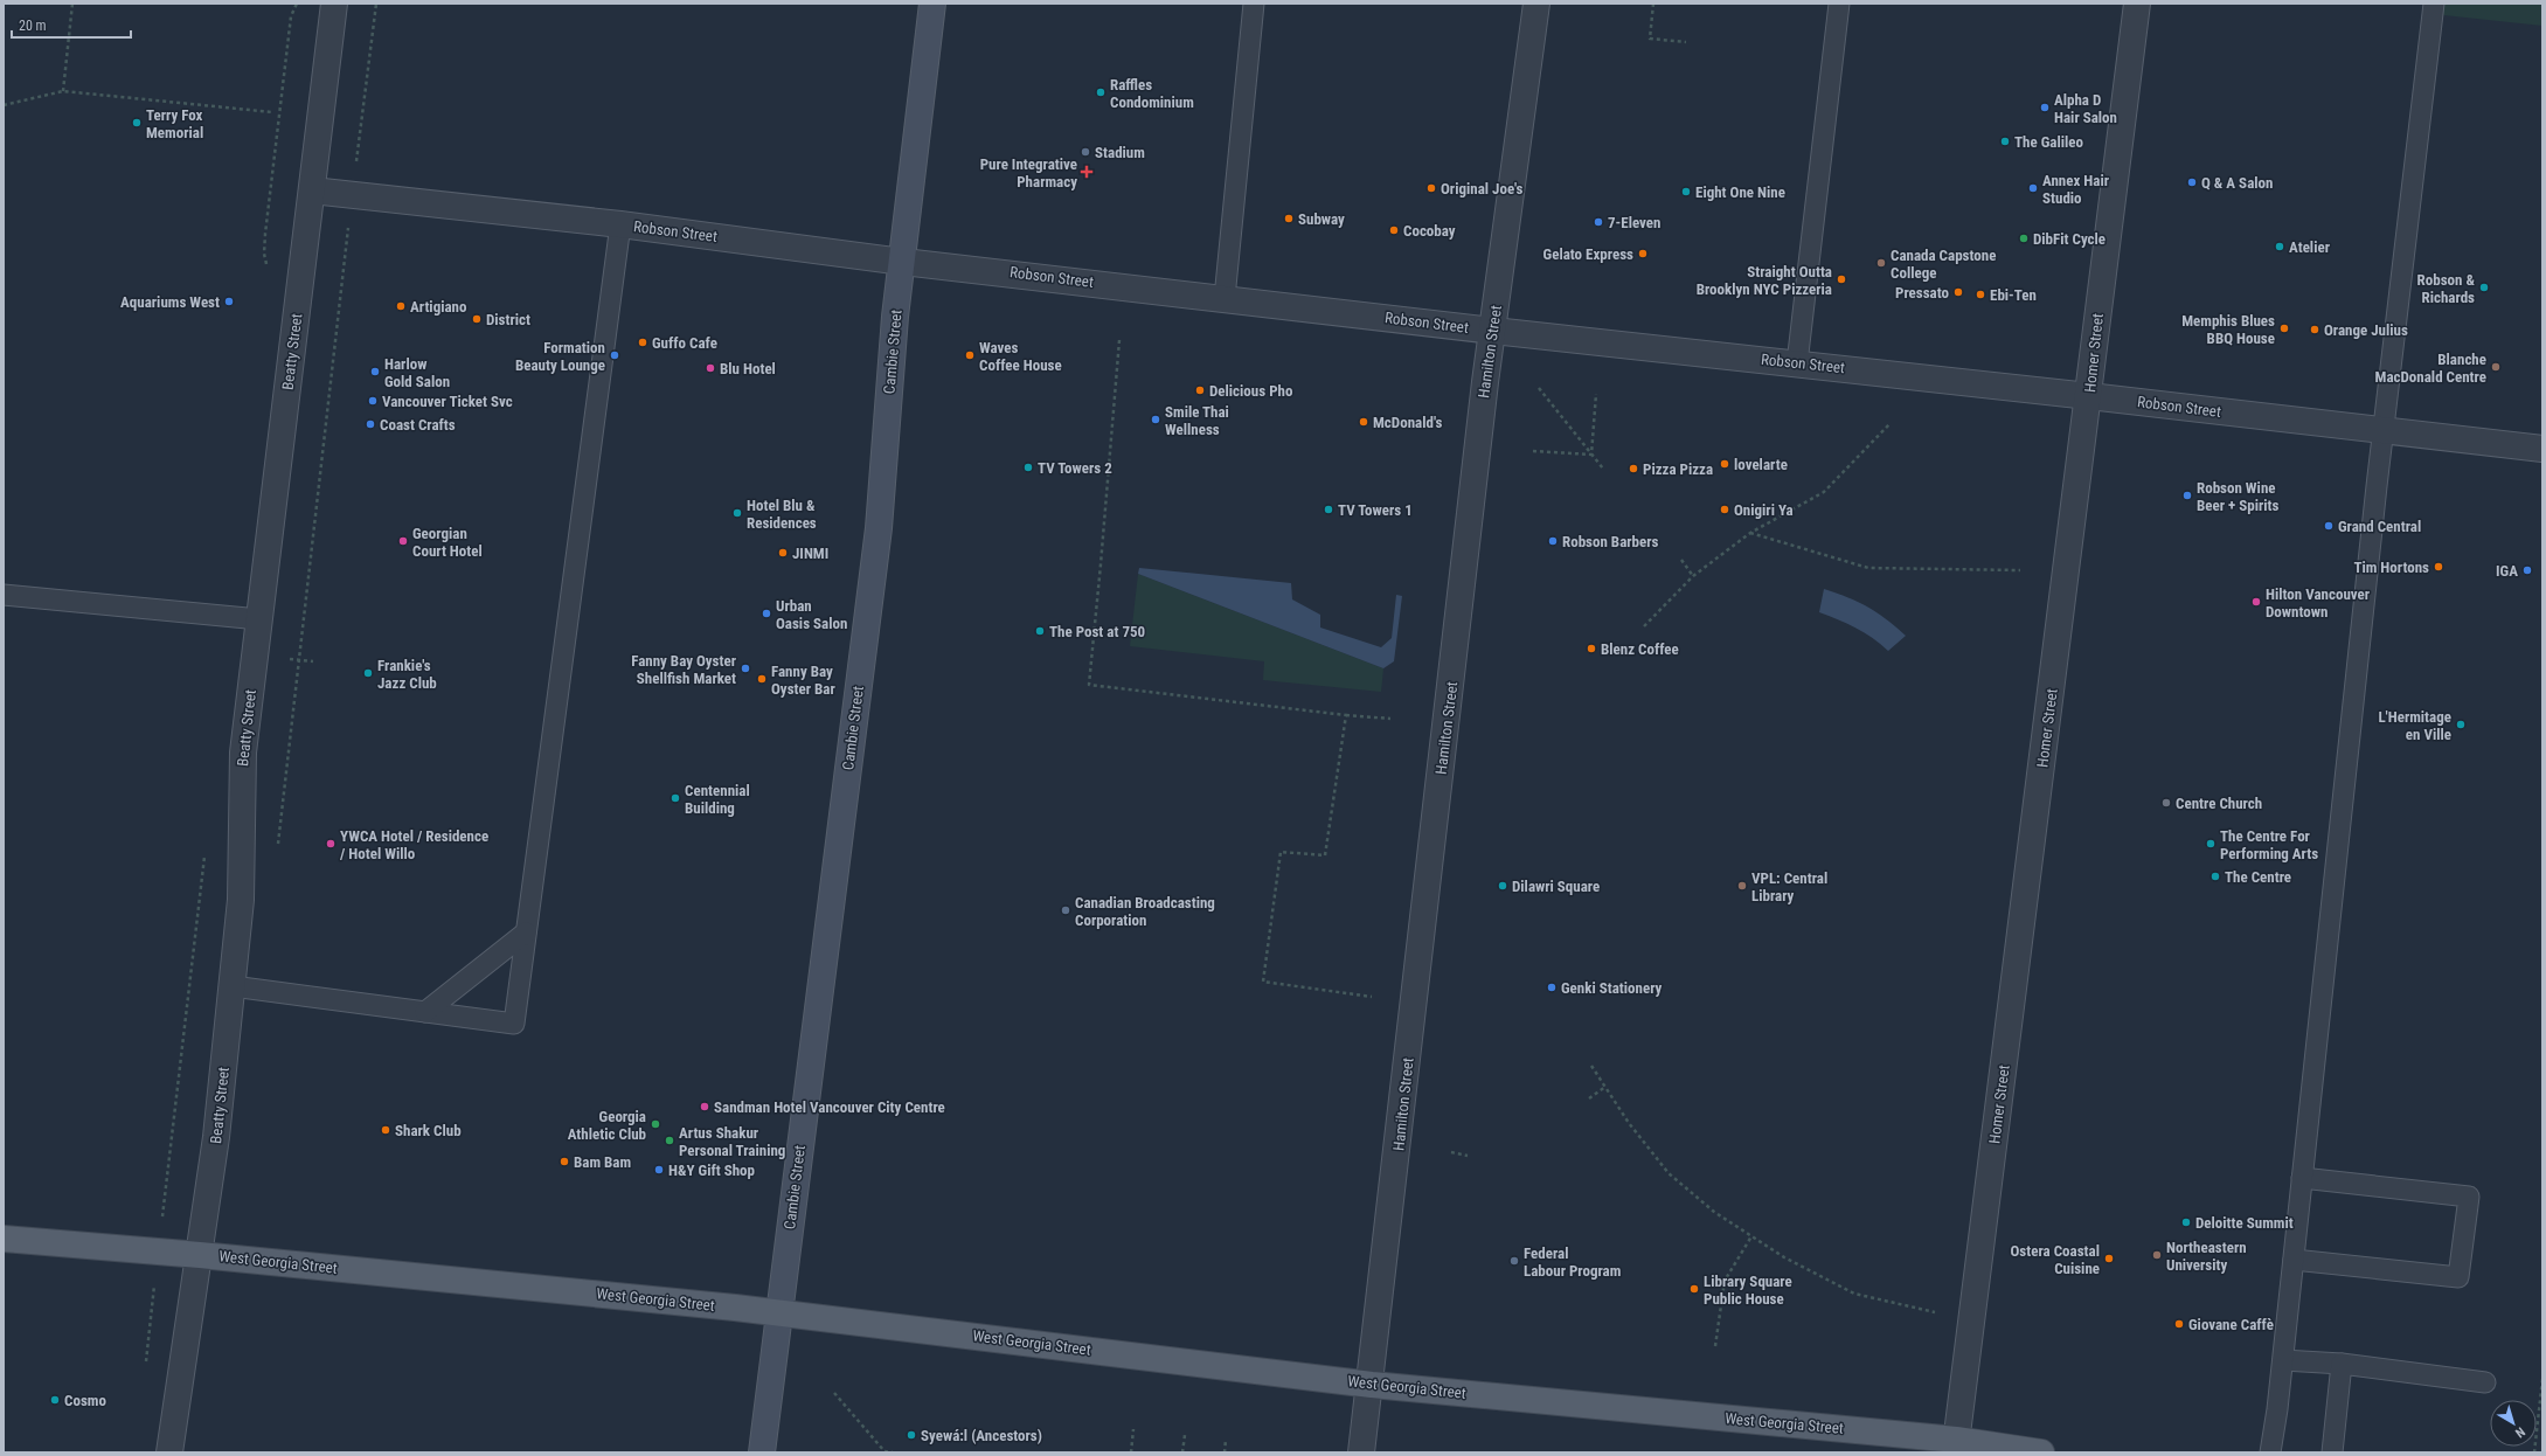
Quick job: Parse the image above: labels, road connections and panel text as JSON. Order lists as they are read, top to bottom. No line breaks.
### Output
{"streets":{"main road":["Cambie Street","West Georgia Street"],"street":["Robson Street","Beatty Street","Hamilton Street","Homer Street"]},"crossings":[["Robson Street","Beatty Street"],["Robson Street","Cambie Street"],["Robson Street","Hamilton Street"],["Robson Street","Homer Street"],["Beatty Street","West Georgia Street"],["Cambie Street","West Georgia Street"],["Hamilton Street","West Georgia Street"],["Homer Street","West Georgia Street"]],"places":{"other":["Raffles Condominium","Alpha D Hair Salon","Terry Fox Memorial","The Galileo","Stadium","Q & A Salon","Original Joe's","Annex Hair Studio","Eight One Nine","Subway","7-Eleven","Cocobay","DibFit Cycle","Atelier","Gelato Express","Canada Capstone College","Straight Outta Brooklyn NYC Pizzeria","Robson & Richards","Pressato","Ebi-Ten","Aquariums West","Artigiano","District","Memphis Blues BBQ House","Orange Julius","Guffo Cafe","Formation Beauty Lounge","Waves Coffee House","Blanche MacDonald Centre","Blu Hotel","Harlow Gold Salon","Delicious Pho","Vancouver Ticket Svc","Smile Thai Wellness","McDonald's","Coast Crafts","lovelarte","TV Towers 2","Pizza Pizza","Robson Wine Beer + Spirits","TV Towers 1","Onigiri Ya","Hotel Blu & Residences","Grand Central","Georgian Court Hotel","Robson Barbers","JINMI","Tim Hortons","IGA","Hilton Vancouver Downtown","Urban Oasis Salon","The Post at 750","Blenz Coffee","Fanny Bay Oyster Shellfish Market","Frankie's Jazz Club","Fanny Bay Oyster Bar","L'Hermitage en Ville","Centennial Building","Centre Church","YWCA Hotel / Residence / Hotel Willo","The Centre For Performing Arts","The Centre","Dilawri Square","VPL: Central Library","Canadian Broadcasting Corporation","Genki Stationery","Sandman Hotel Vancouver City Centre","Georgia Athletic Club","Shark Club","Artus Shakur Personal Training","Bam Bam","H&Y Gift Shop","Deloitte Summit","Northeastern University","Ostera Coastal Cuisine","Federal Labour Program","Library Square Public House","Giovane Caffè","Cosmo","Syewá:l (Ancestors)"],"health":["Pure Integrative Pharmacy"]},"scale_bar":"20 m","north":"bottom right"}
